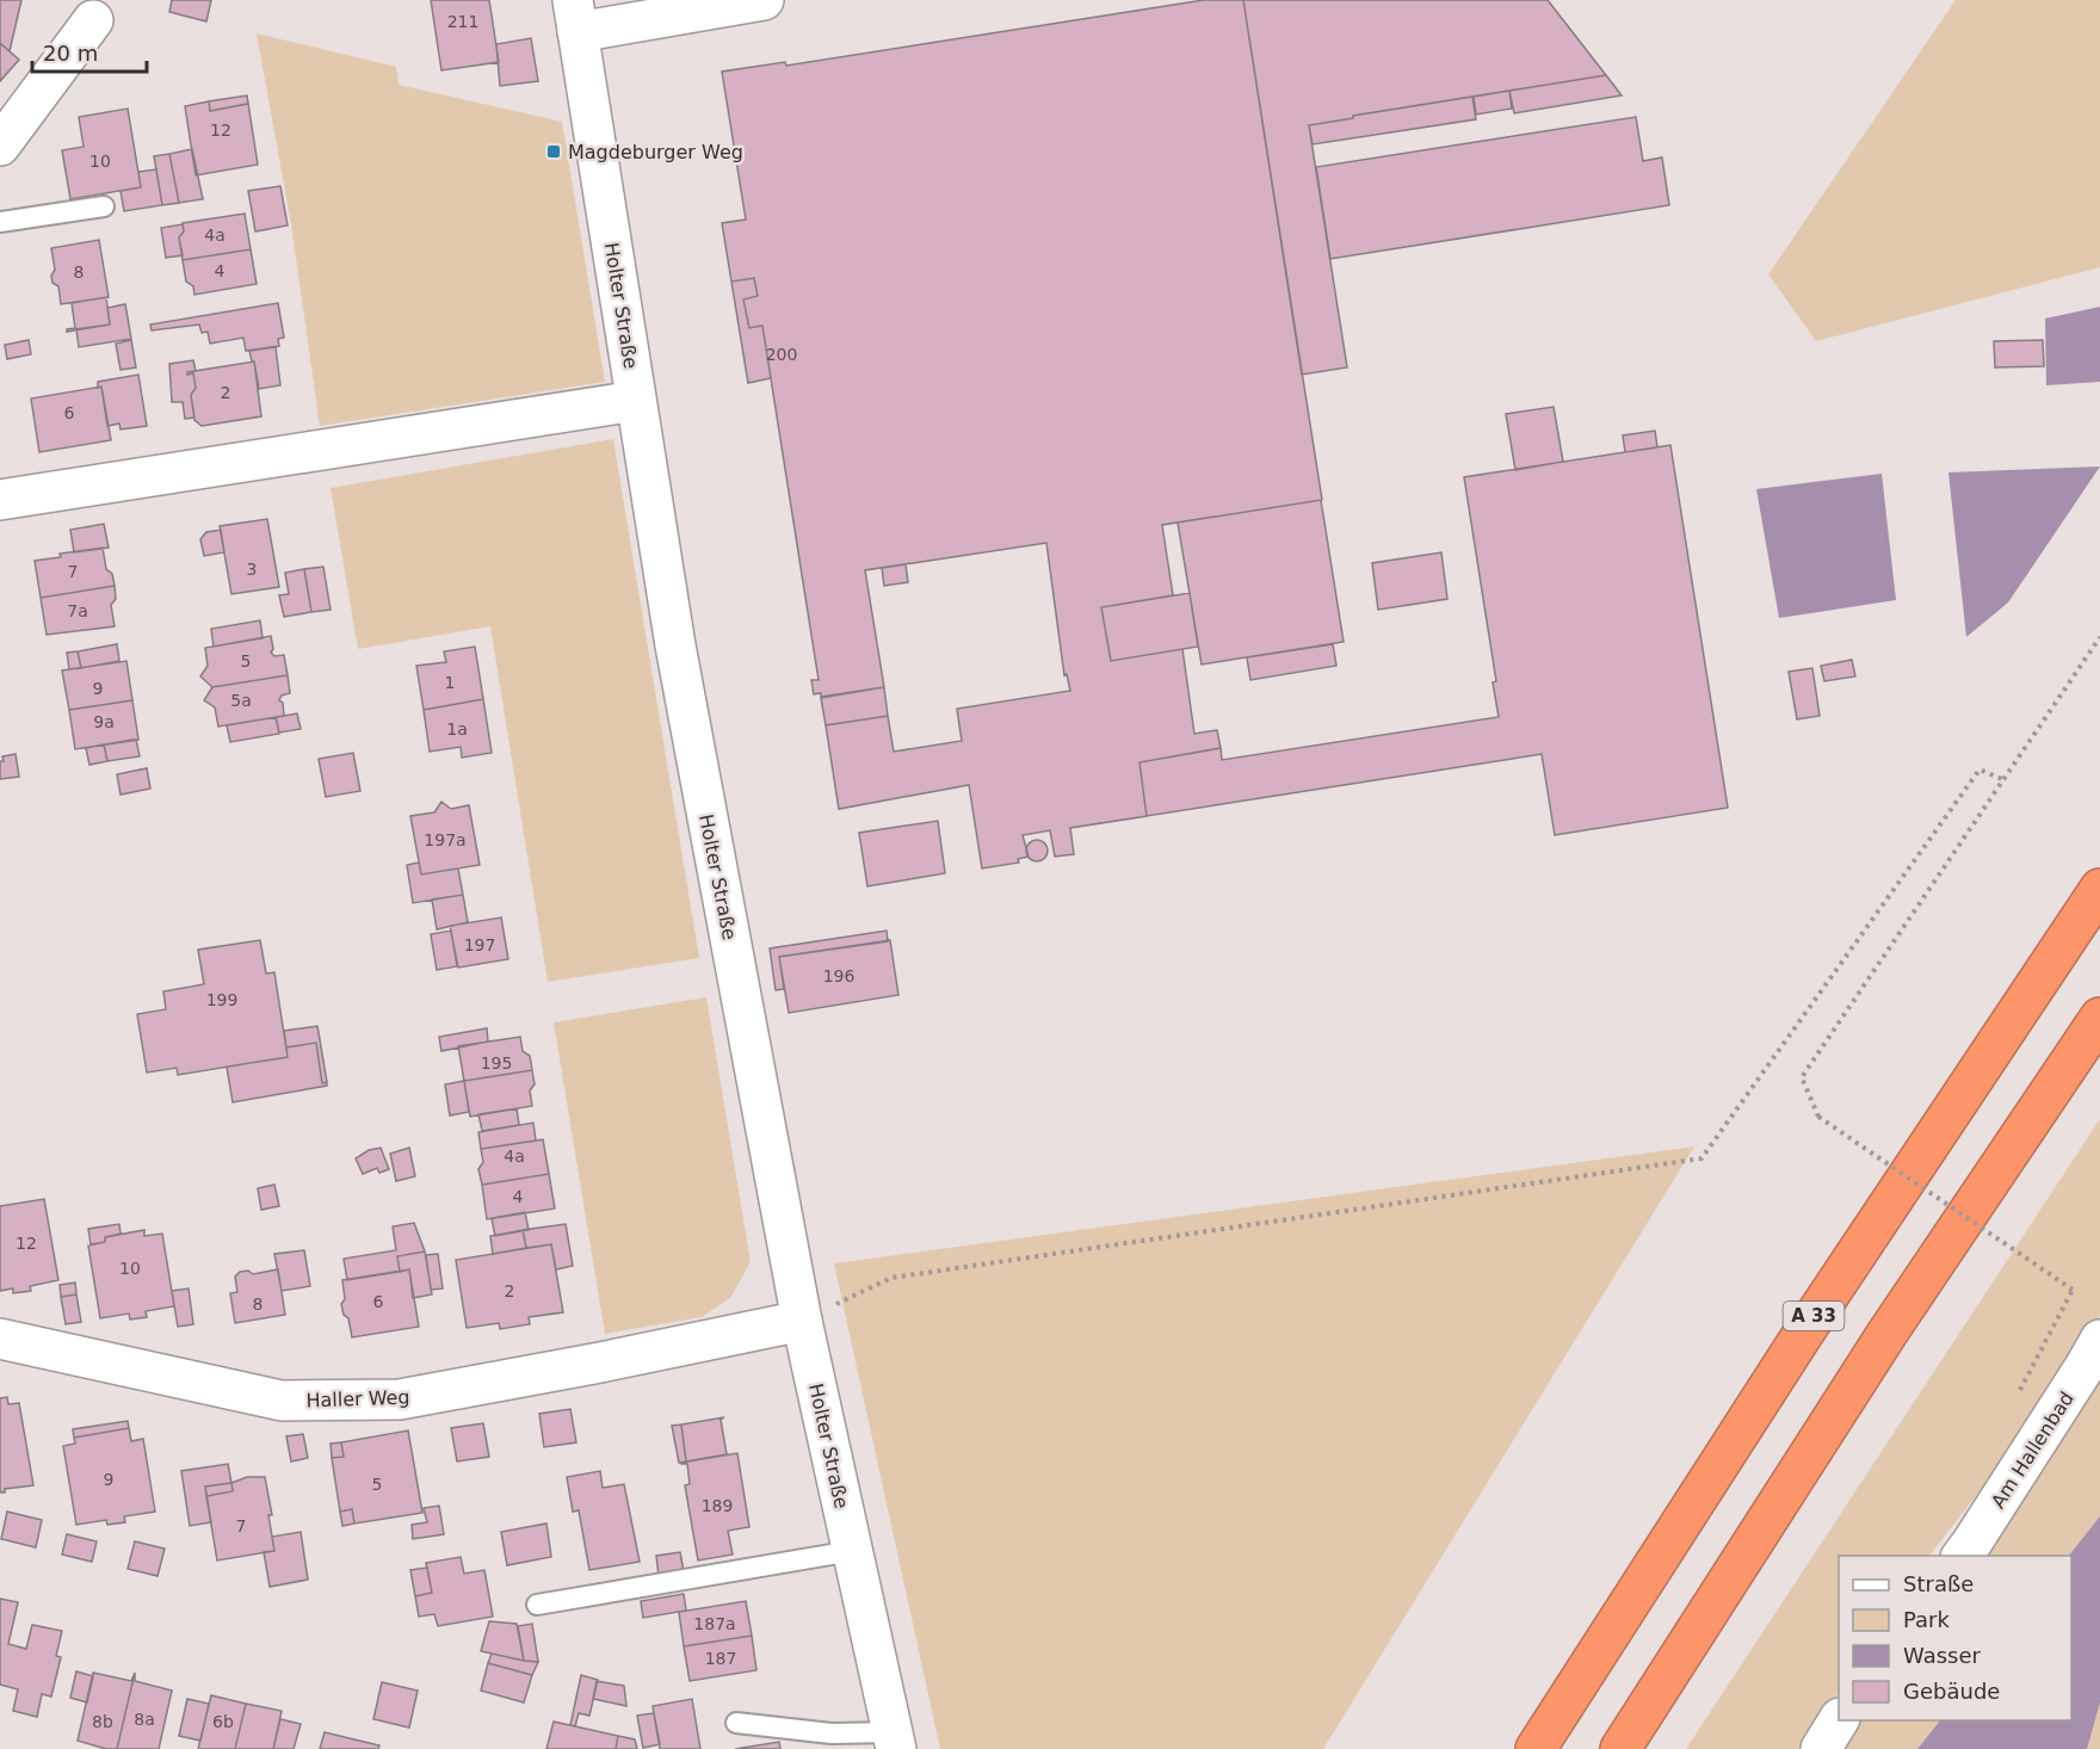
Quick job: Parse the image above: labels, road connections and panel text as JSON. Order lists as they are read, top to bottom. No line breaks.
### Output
{"streets":{"highway":["A 33"],"street":["Holter Straße","Haller Weg","Am Hallenbad"]},"crossings":[["Holter Straße","Haller Weg"]],"places":{"transit":["Magdeburger Weg"]},"house_numbers":["211","12","10","4a","4","8","200","2","6","3","7","7a","5","1","9","5a","9a","1a","197a","197","196","199","195","4a","4","12","10","2","6","8","9","5","189","7","187a","187","8a","8b","6b"],"legend":["Straße","Park","Wasser","Gebäude"],"scale_bar":"20 m"}
